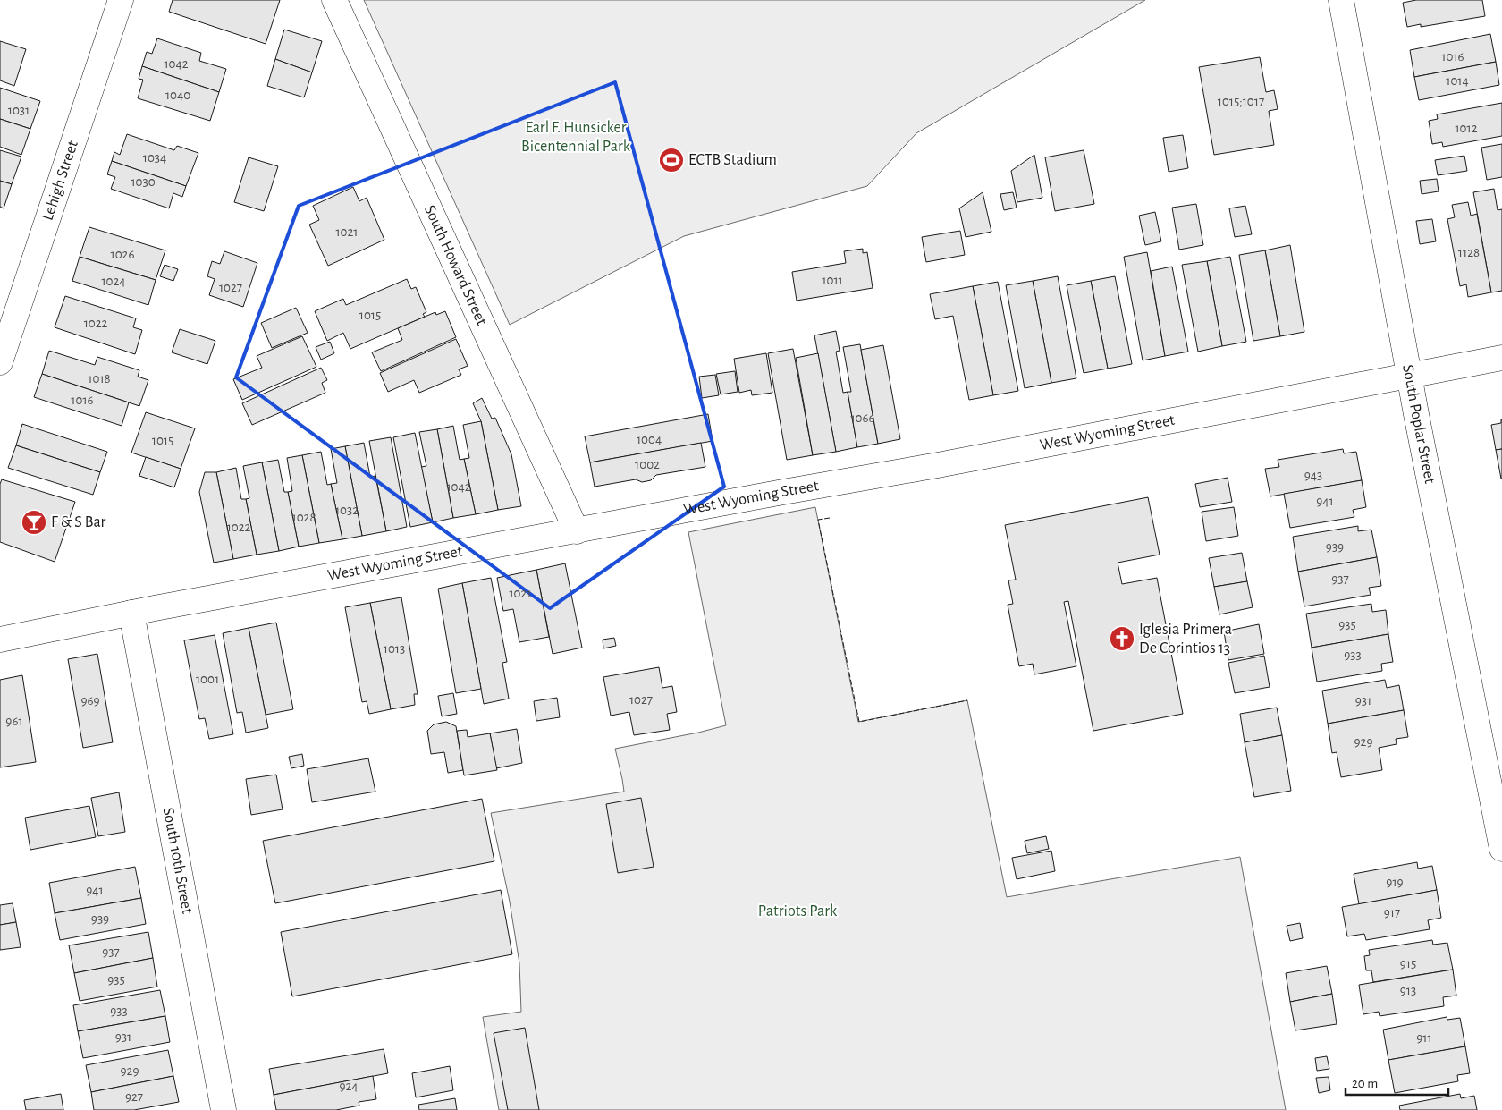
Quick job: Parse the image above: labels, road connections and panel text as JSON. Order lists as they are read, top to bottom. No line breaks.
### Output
{"streets":{"street":["Lehigh Street","South Howard Street","South Poplar Street","West Wyoming Street","South 10th Street"]},"crossings":[["South Howard Street","West Wyoming Street"],["South Poplar Street","West Wyoming Street"],["West Wyoming Street","South 10th Street"]],"parks":["Earl F. Hunsicker Bicentennial Park","Patriots Park"],"places":{"sports":["ECTB Stadium"],"bar":["F & S Bar"],"church":["Iglesia Primera De Corintios 13"]},"house_numbers":["1016","1042","1014","1040","1015;1017","1031","1012","1034","1030","1021","1128","1026","1011","1024","1027","1015","1022","1018","1016","1066","1004","1015","1002","943","1042","941","1032","1028","1022","939","937","1021","935","1013","933","1001","1027","969","931","961","929","919","941","917","939","937","915","935","913","933","931","911","929","924","927"],"scale_bar":"20 m"}
